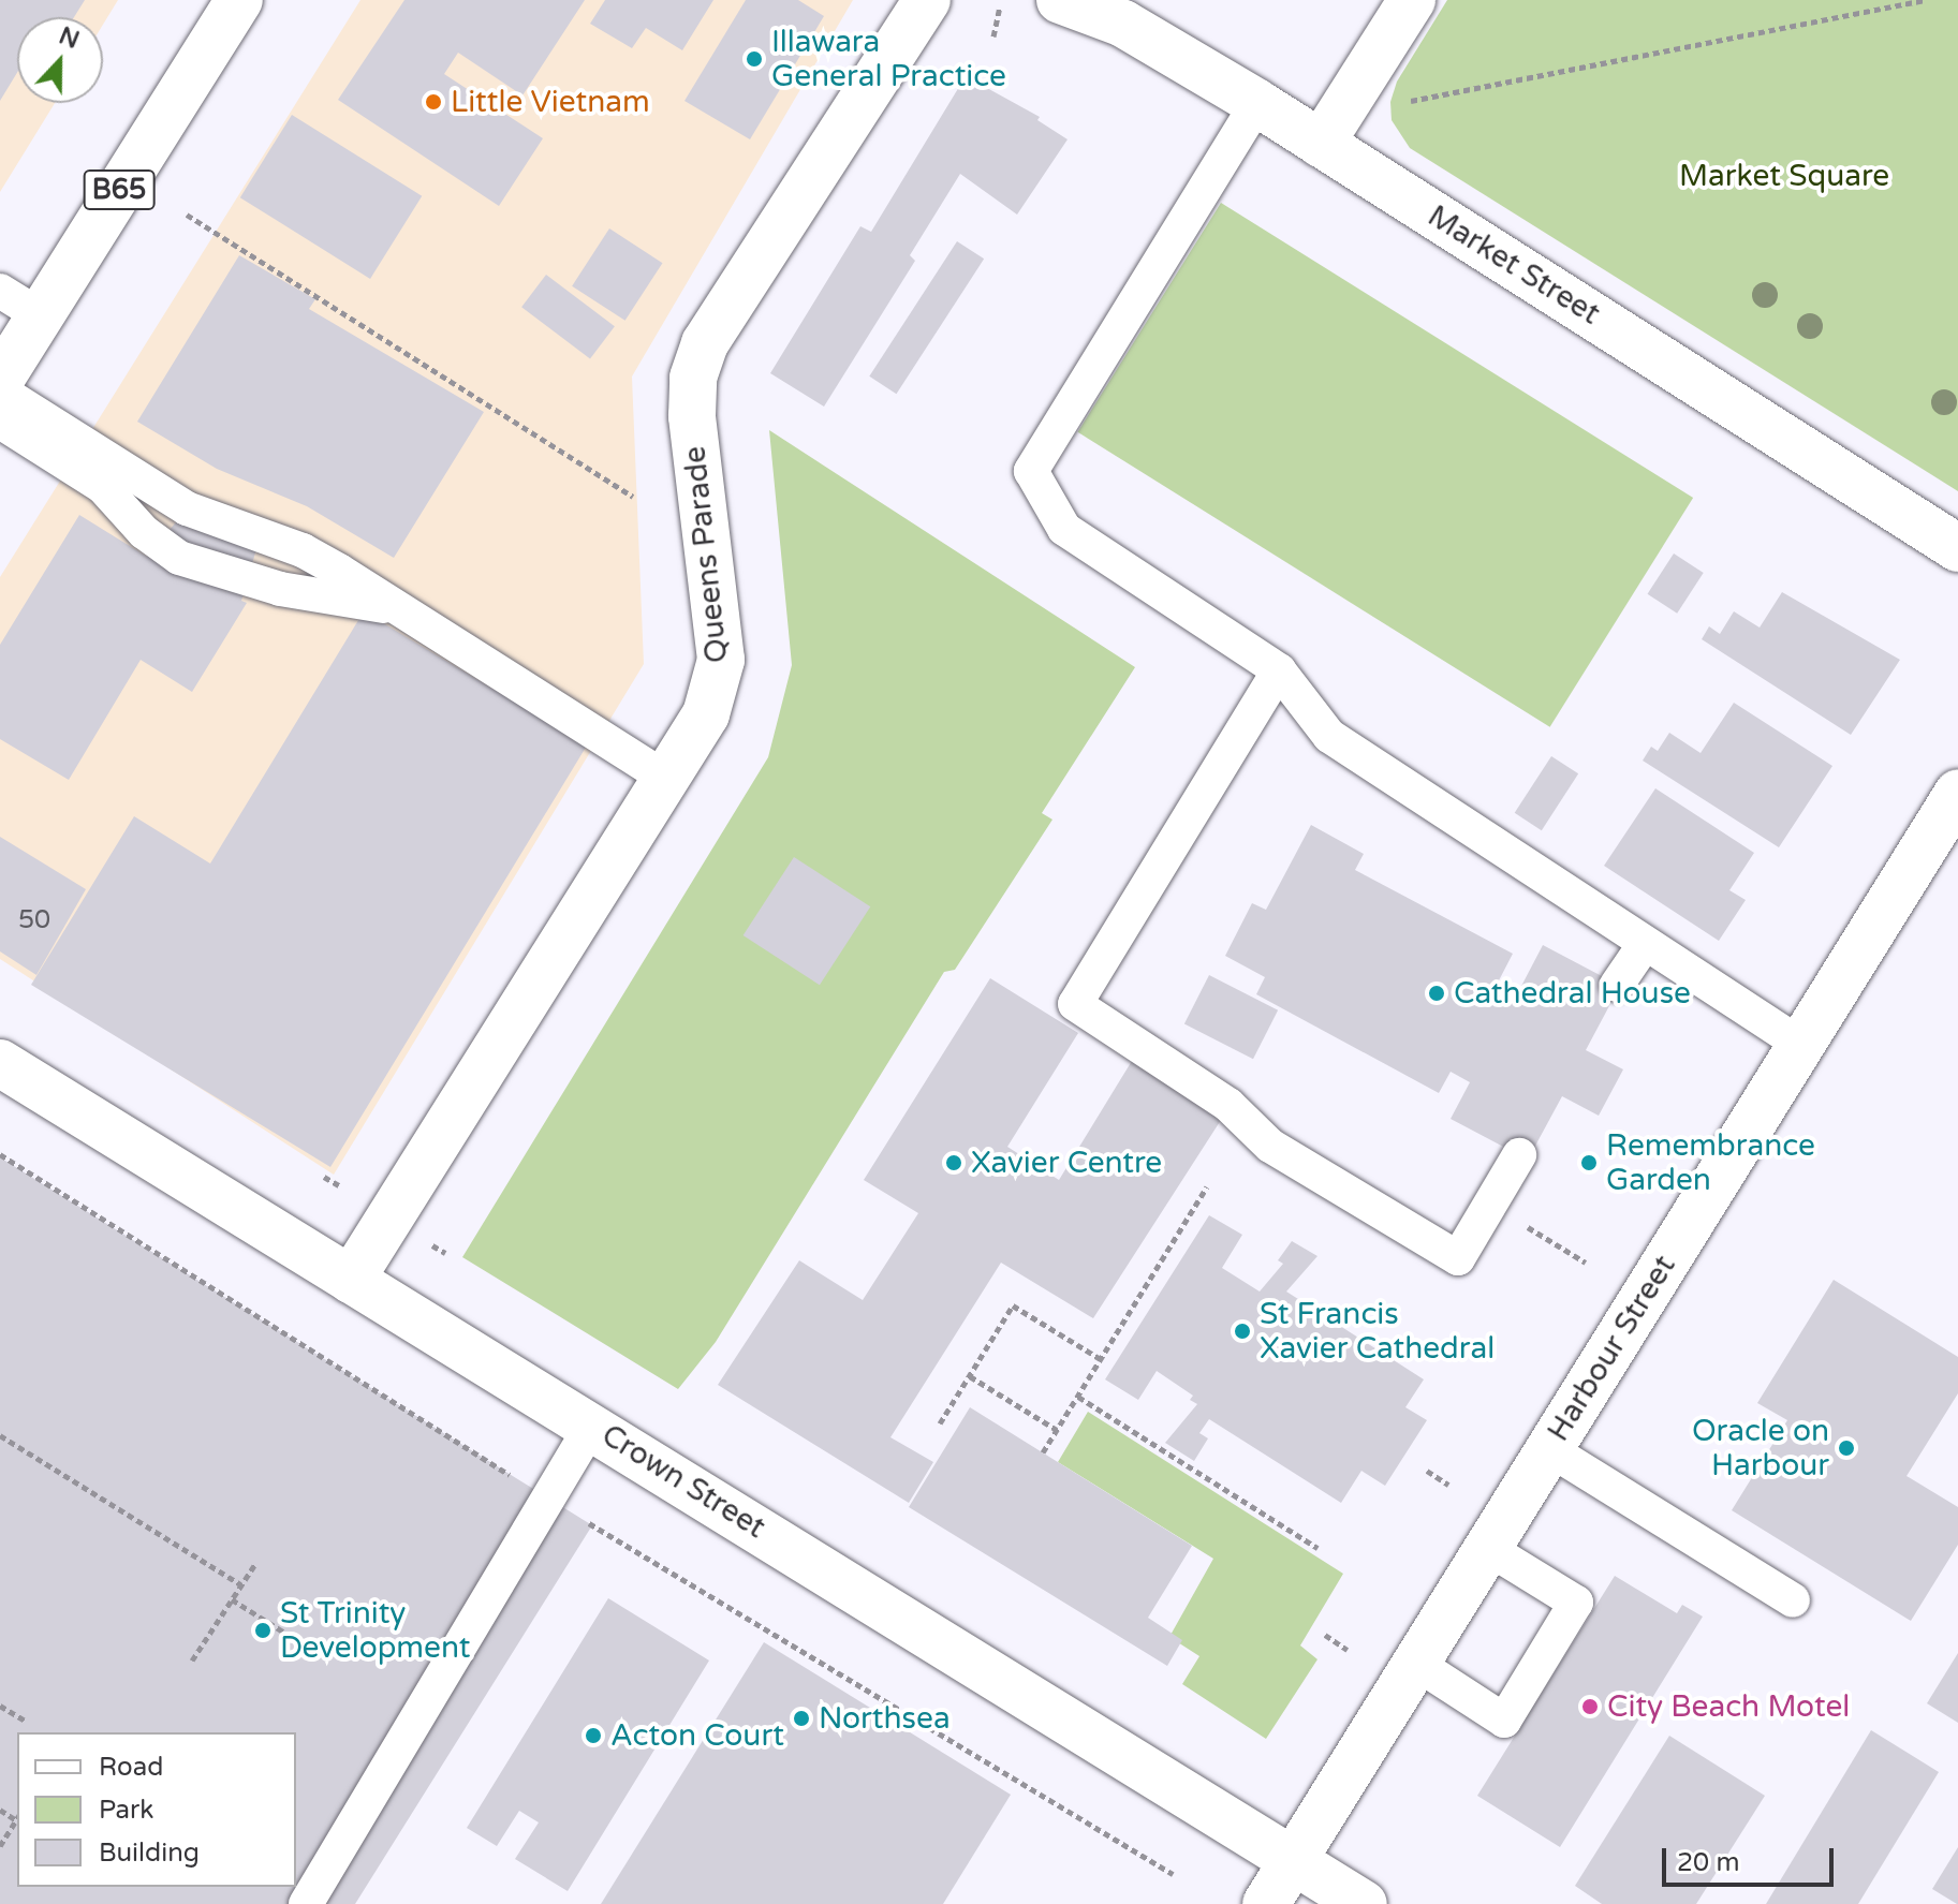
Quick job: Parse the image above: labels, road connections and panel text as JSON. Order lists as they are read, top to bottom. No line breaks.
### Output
{"streets":{"street":["B65","Market Street","Queens Parade","Harbour Street","Crown Street"]},"crossings":[["Queens Parade","Crown Street"],["Harbour Street","Crown Street"]],"parks":["Market Square"],"places":["Illawara General Practice","Little Vietnam","Cathedral House","Xavier Centre","Remembrance Garden","St Francis Xavier Cathedral","Oracle on Harbour","St Trinity Development","City Beach Motel","Northsea","Acton Court"],"house_numbers":["50"],"legend":["Road","Park","Building"],"scale_bar":"20 m","north":"top"}
